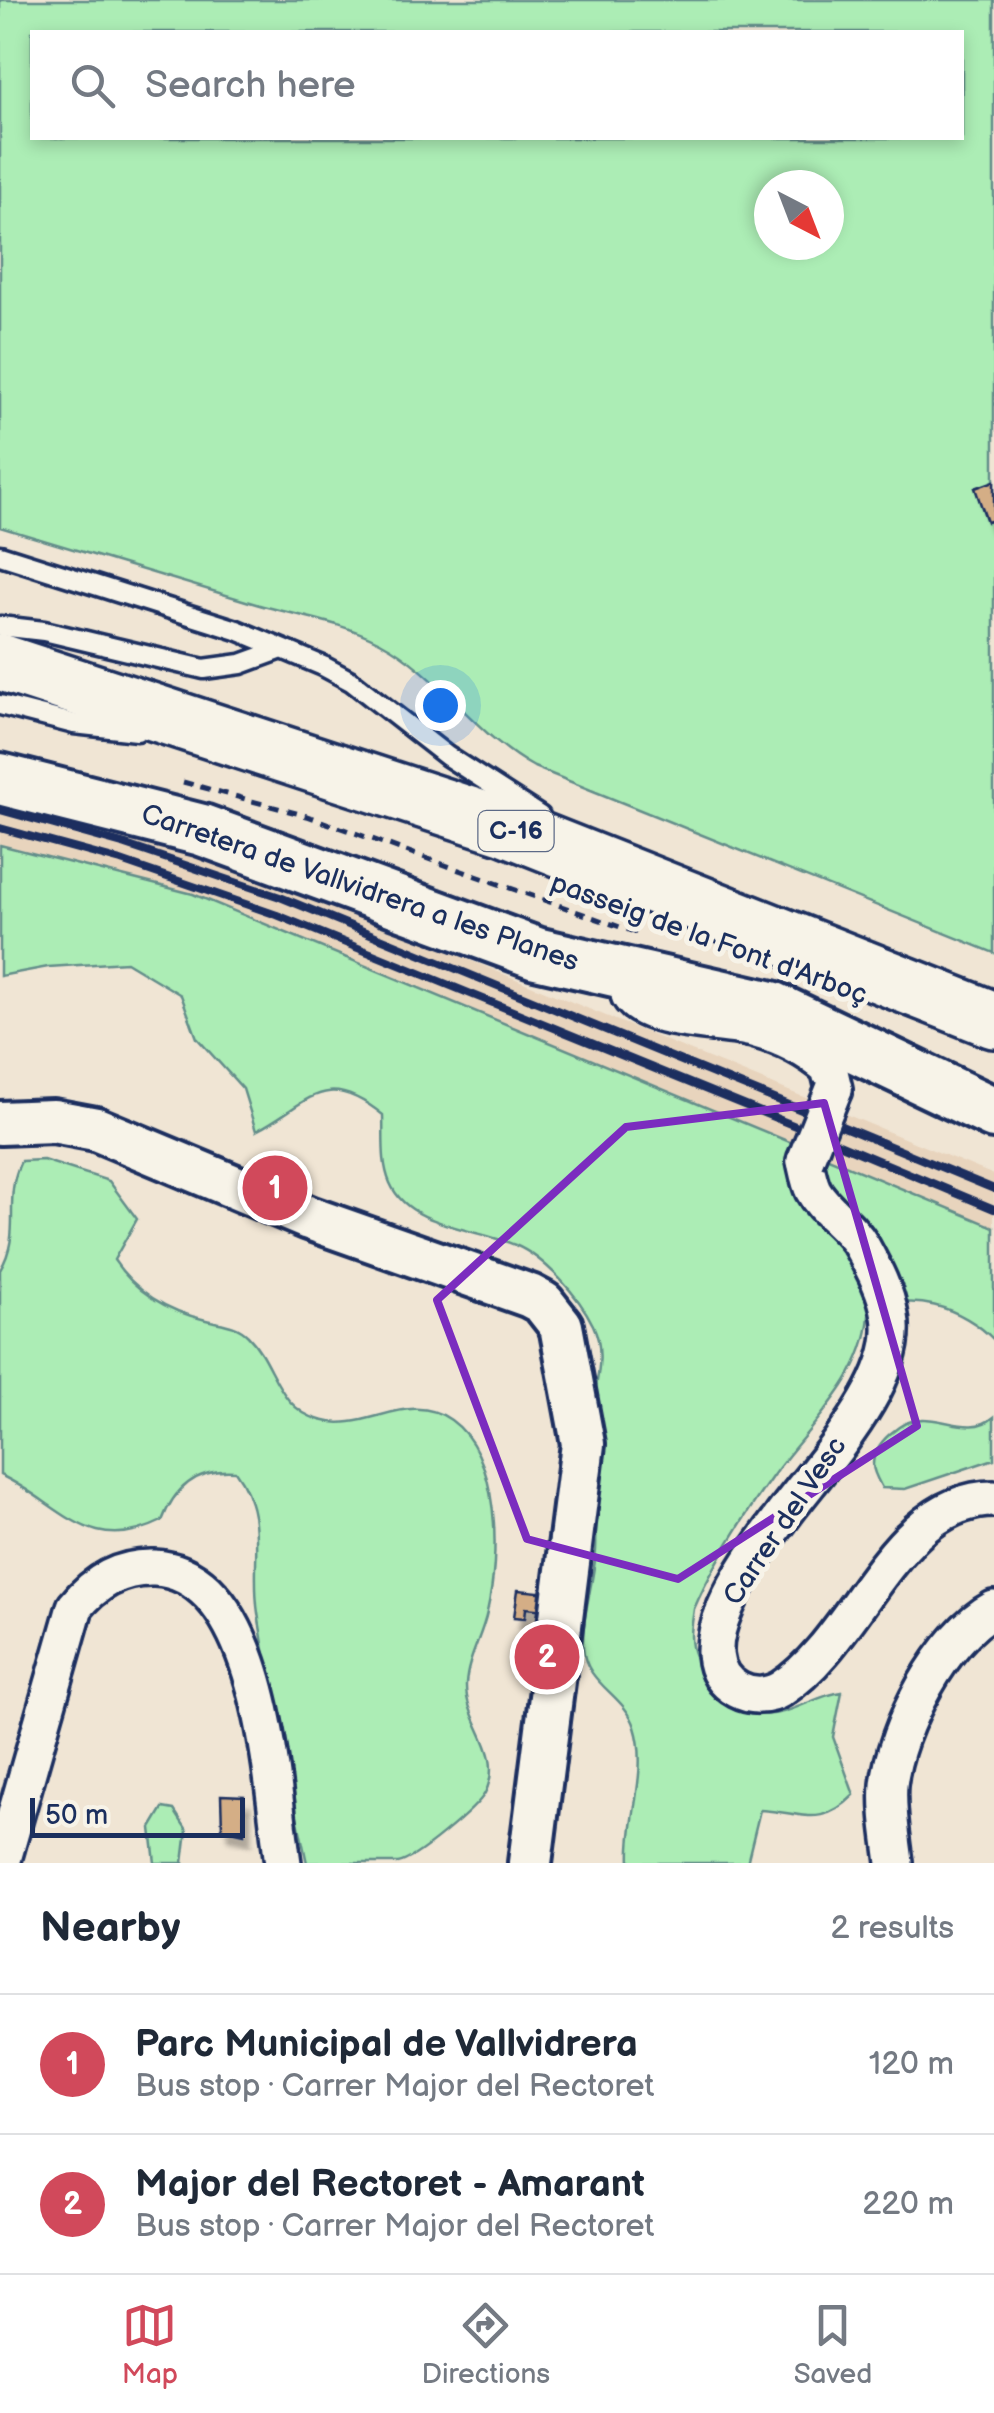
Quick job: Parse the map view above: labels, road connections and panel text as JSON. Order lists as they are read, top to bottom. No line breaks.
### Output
{"streets":{"highway":["C-16"],"main road":["Carretera de Vallvidrera a les Planes"],"street":["Carrer del Vesc"],"path":["passeig de la Font d'Arboç"]},"crossings":[["Carretera de Vallvidrera a les Planes","passeig de la Font d'Arboç"],["Carretera de Vallvidrera a les Planes","Carrer del Vesc"],["passeig de la Font d'Arboç","Carrer del Vesc"]],"scale_bar":"50 m","north":"bottom right","page":{"search":"Search here","pins":["1","2"],"scale":"50 m","heading":["Nearby","2 results"],"list":[{"mark":"1","name":"Parc Municipal de Vallvidrera","note":"Bus stop · Carrer Major del Rectoret","value":"120 m"},{"mark":"2","name":"Major del Rectoret - Amarant","note":"Bus stop · Carrer Major del Rectoret","value":"220 m"}],"nav":["Map","Directions","Saved"]}}
